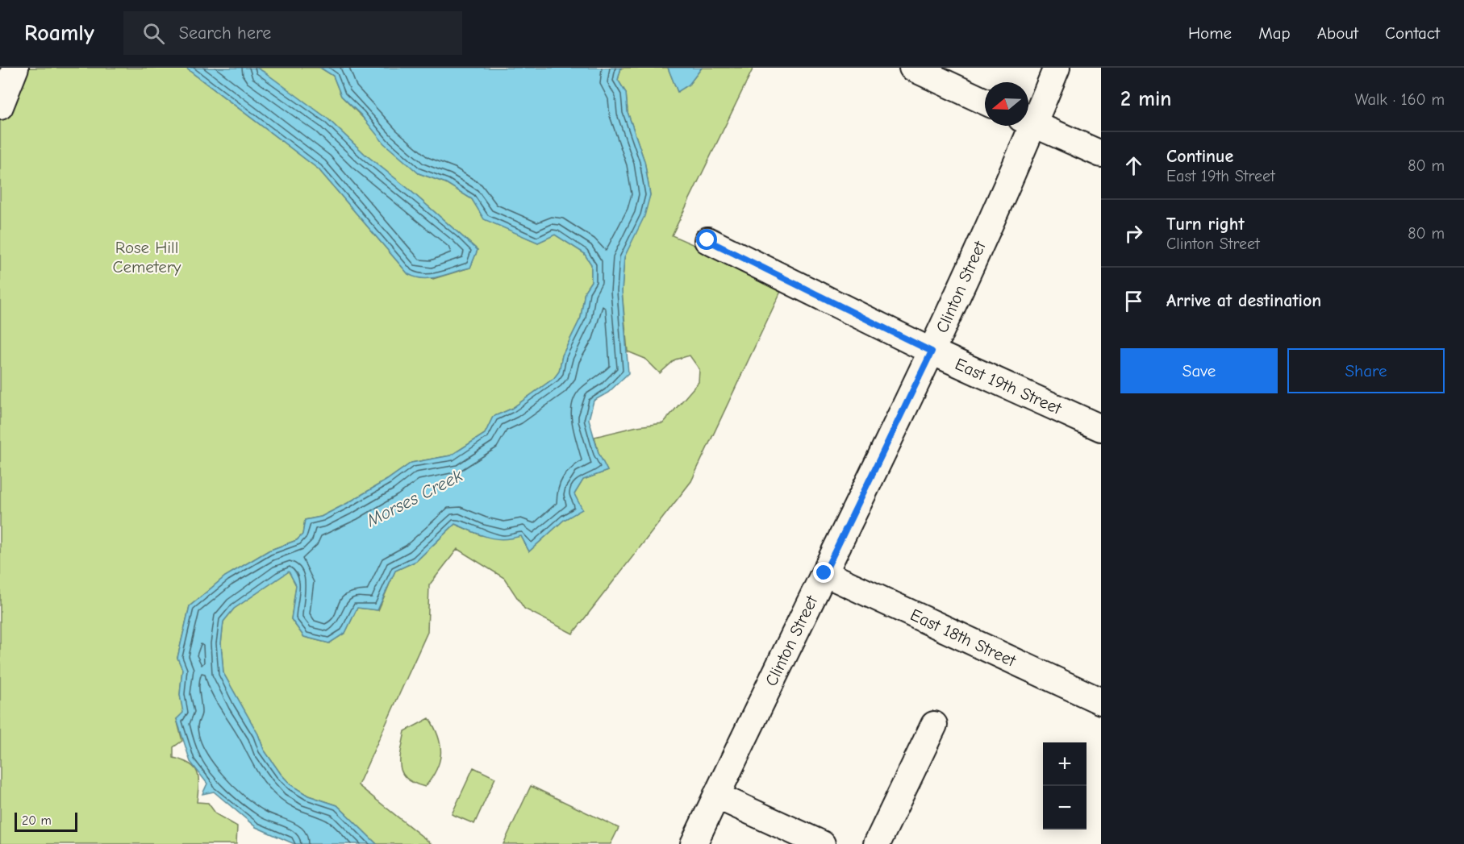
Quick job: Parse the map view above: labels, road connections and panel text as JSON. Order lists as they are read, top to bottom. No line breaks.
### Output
{"streets":{"street":["Clinton Street","East 19th Street","East 18th Street"]},"crossings":[["Clinton Street","East 19th Street"],["Clinton Street","East 18th Street"]],"water":["Morses Creek"],"parks":["Rose Hill Cemetery"],"scale_bar":"20 m","north":"left","page":{"header":"Roamly","search":"Search here","nav":["Home","Map","About","Contact"],"heading":["2 min","Walk · 160 m"],"list":[["Continue","East 19th Street","80 m"],["Turn right","Clinton Street","80 m"],"Arrive at destination"],"buttons":["Save","Share"],"map_buttons":["+","−"],"scale":"20 m"}}
